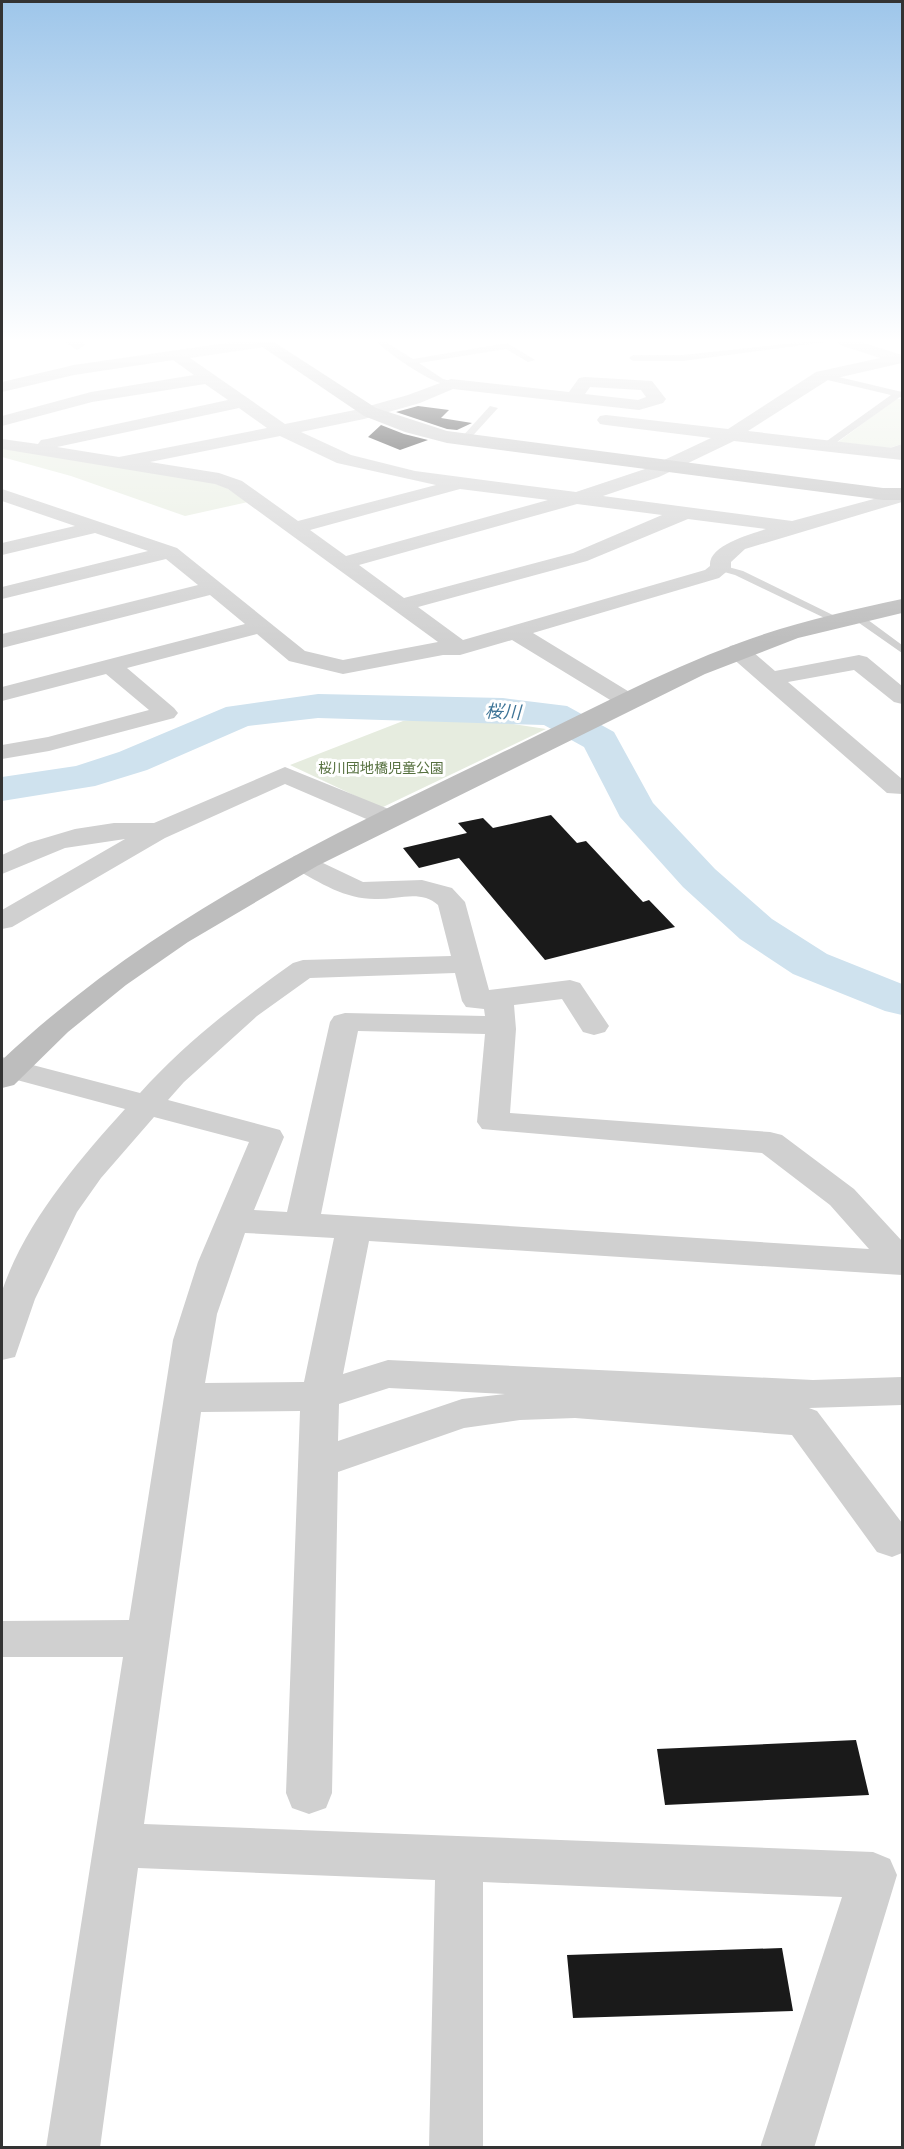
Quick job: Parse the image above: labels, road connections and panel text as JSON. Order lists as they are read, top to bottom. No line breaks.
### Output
{"water":["桜川"],"parks":["桜川団地橋児童公園"]}
